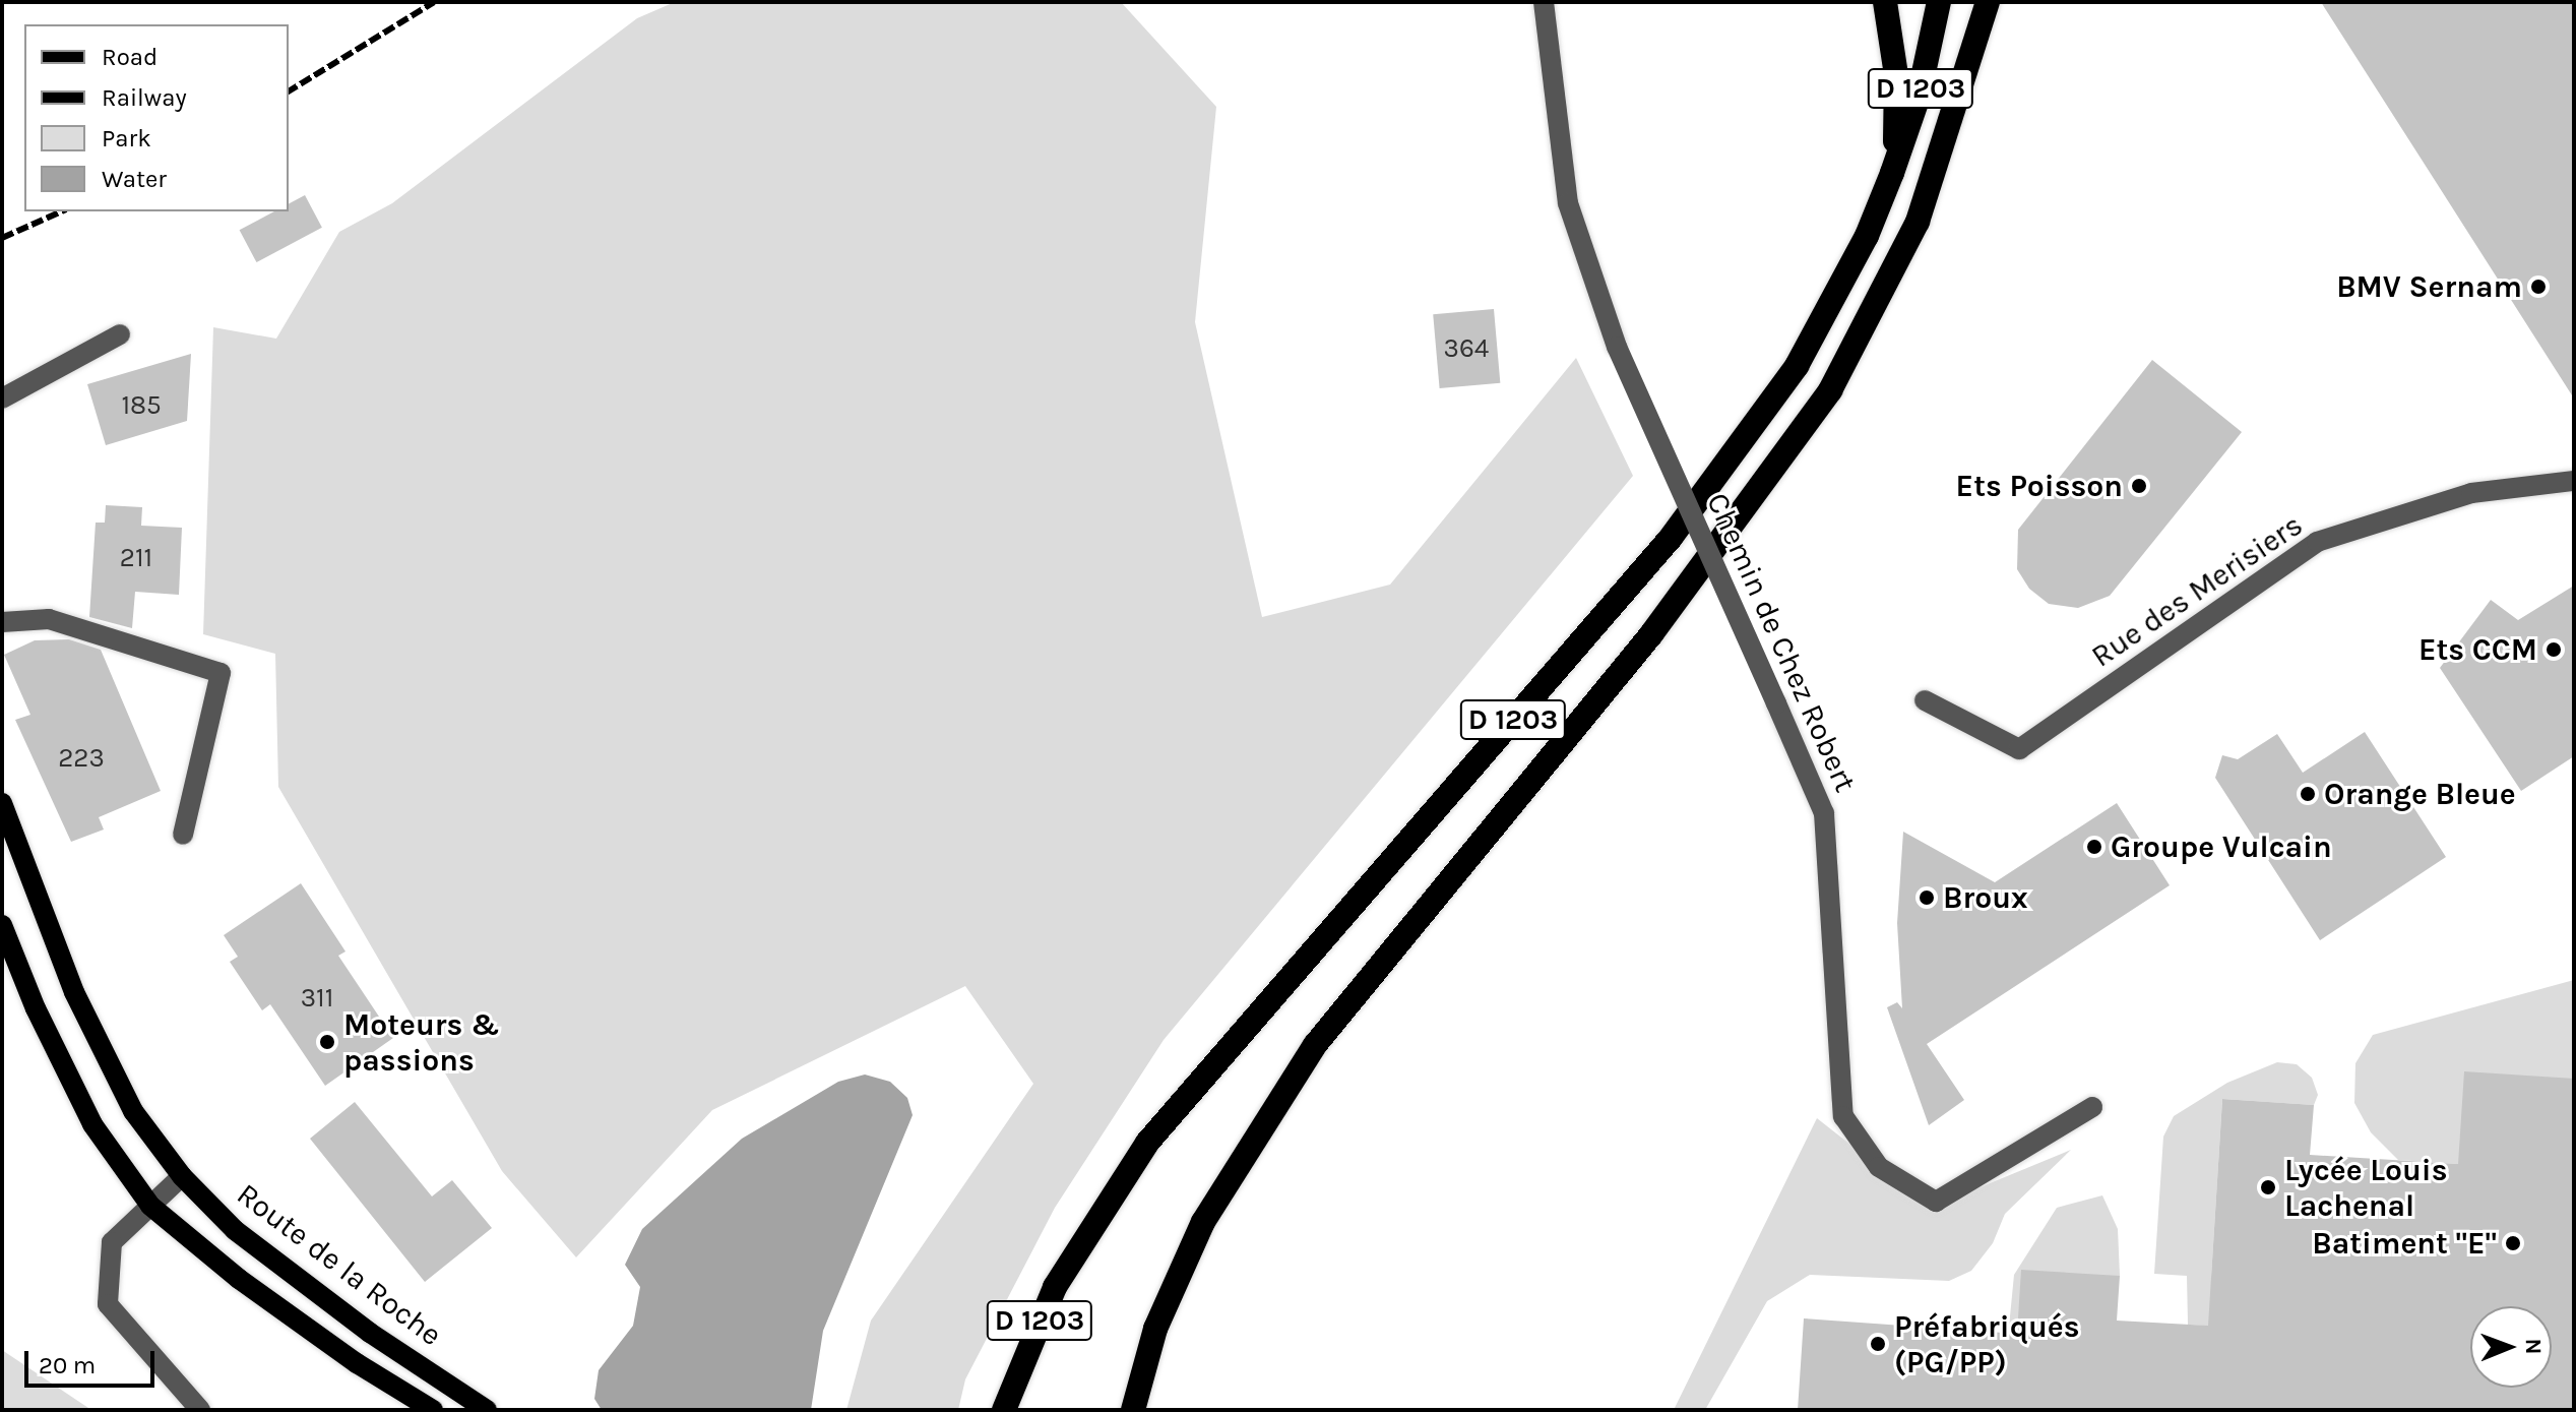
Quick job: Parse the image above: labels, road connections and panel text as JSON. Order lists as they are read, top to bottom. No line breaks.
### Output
{"streets":{"highway":["D 1203"],"main road":["Route de la Roche"],"street":["Rue des Merisiers","Chemin de Chez Robert"]},"places":["BMV Sernam","Ets Poisson","Ets CCM","Orange Bleue","Groupe Vulcain","Broux","Moteurs & passions","Lycée Louis Lachenal","Batiment \"E\"","Préfabriqués (PG/PP)"],"house_numbers":["364","185","211","223","311"],"legend":["Road","Railway","Park","Water"],"scale_bar":"20 m","north":"right"}
